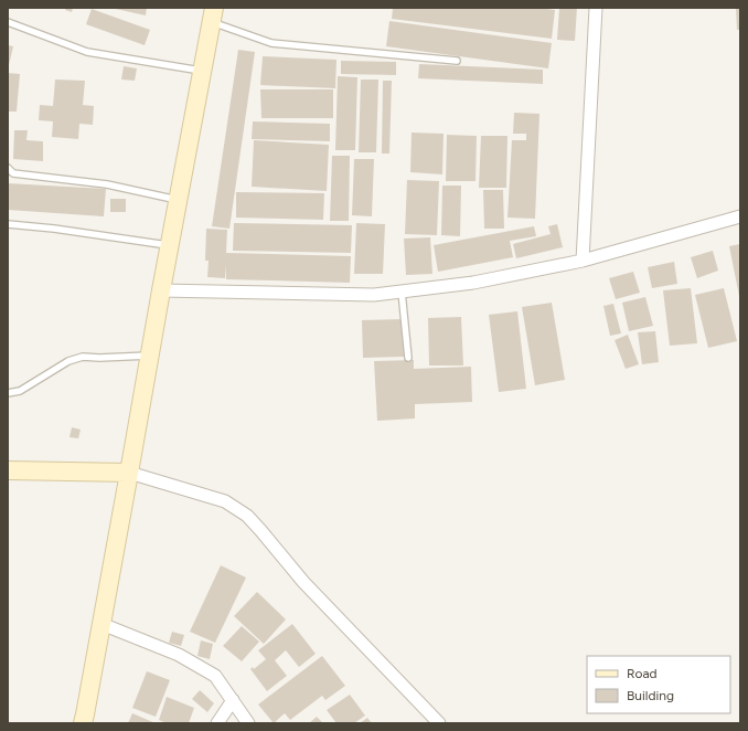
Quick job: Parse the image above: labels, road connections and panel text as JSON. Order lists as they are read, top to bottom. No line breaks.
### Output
{"legend":["Road","Building"]}
